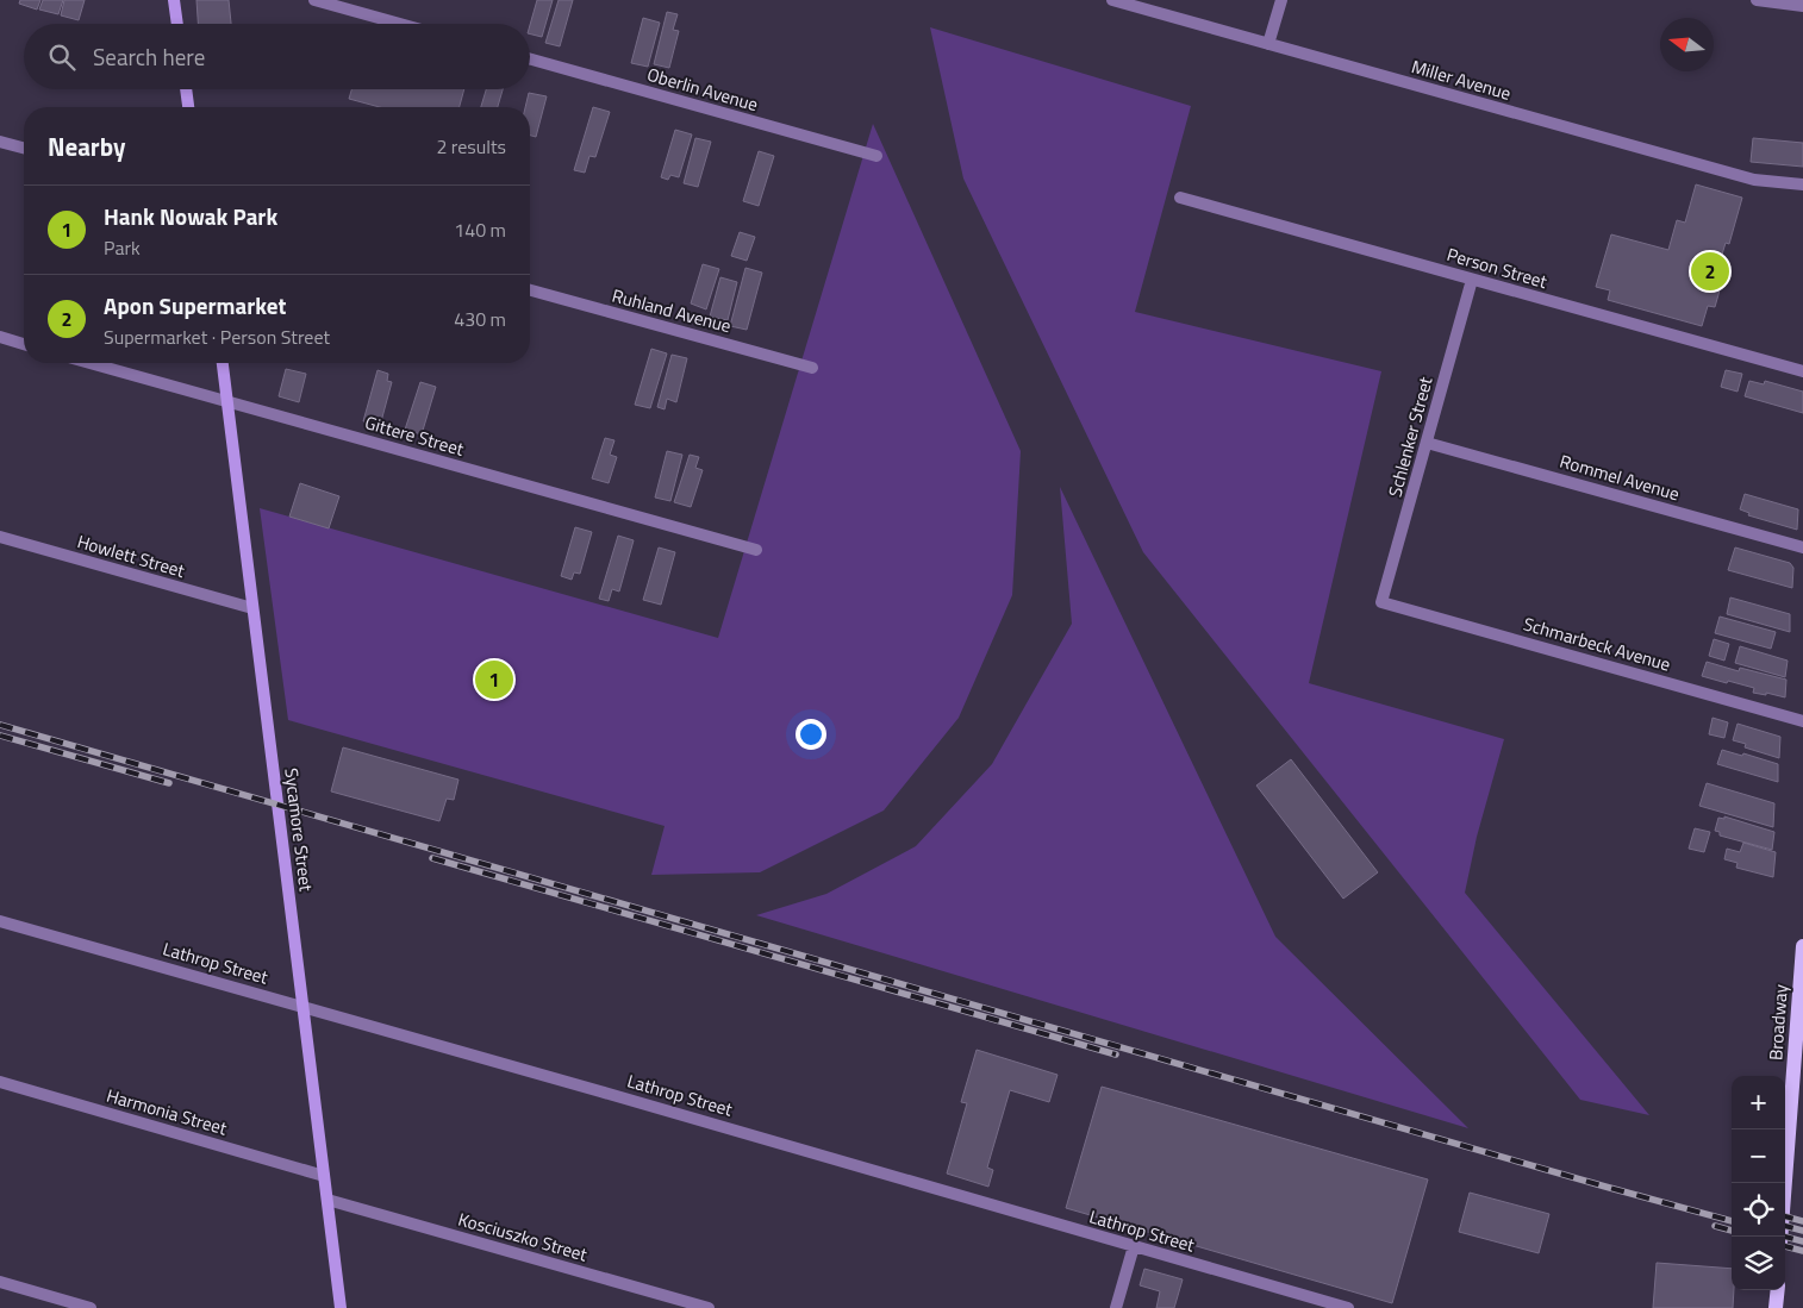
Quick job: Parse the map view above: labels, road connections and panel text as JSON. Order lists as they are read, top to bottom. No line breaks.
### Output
{"streets":{"main road":["Broadway"],"street":["Miller Avenue","Oberlin Avenue","Person Street","Ruhland Avenue","Gittere Street","Schlenker Street","Rommel Avenue","Howlett Street","Schmarbeck Avenue","Sycamore Street","Lathrop Street","Harmonia Street","Kosciuszko Street"]},"crossings":[["Person Street","Schlenker Street"],["Gittere Street","Sycamore Street"],["Schlenker Street","Rommel Avenue"],["Schlenker Street","Schmarbeck Avenue"],["Howlett Street","Sycamore Street"],["Sycamore Street","Lathrop Street"],["Sycamore Street","Harmonia Street"],["Sycamore Street","Kosciuszko Street"]],"north":"left","page":{"search":"Search here","heading":["Nearby","2 results"],"list":[{"mark":"1","name":"Hank Nowak Park","note":"Park","value":"140 m"},{"mark":"2","name":"Apon Supermarket","note":"Supermarket · Person Street","value":"430 m"}],"pins":["2","1"],"map_buttons":["+","−"]}}
